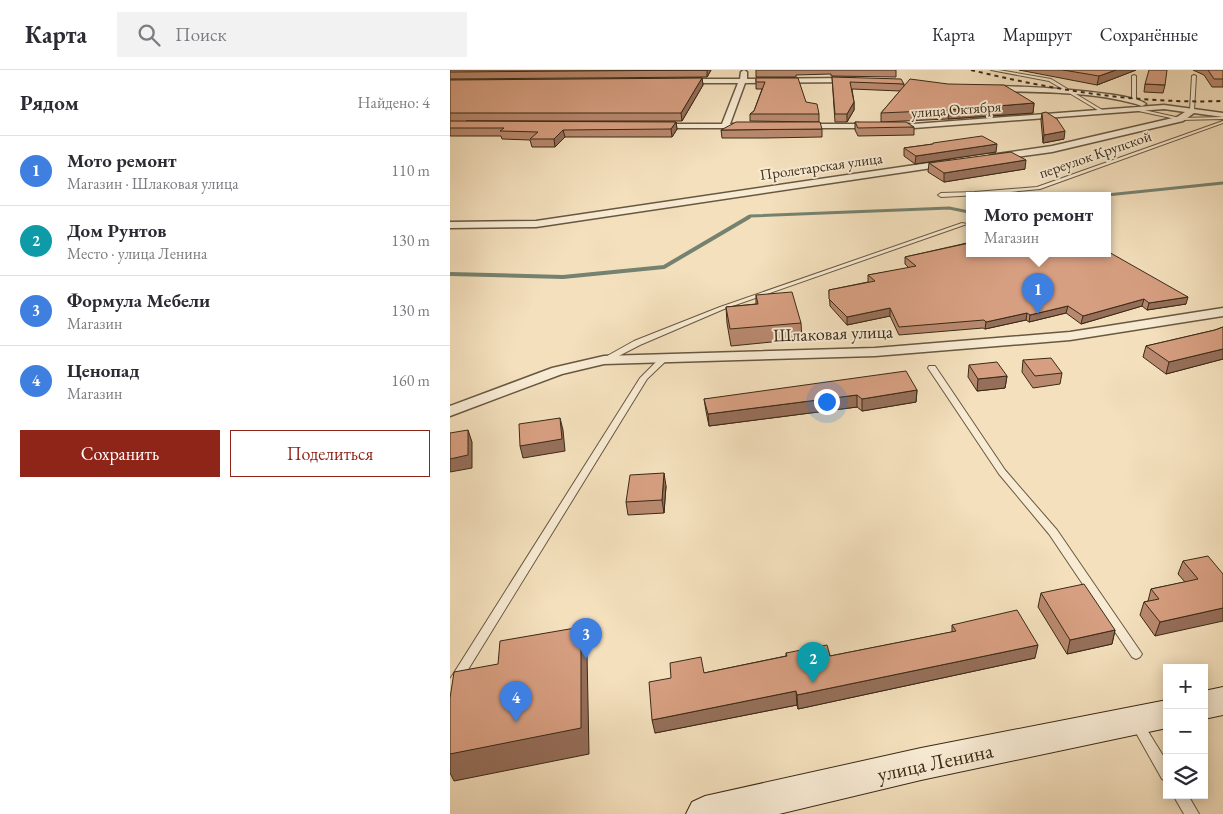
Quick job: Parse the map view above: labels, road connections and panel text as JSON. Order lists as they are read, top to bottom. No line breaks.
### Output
{"streets":{"main road":["улица Ленина"],"street":["улица Октября","Пролетарская улица","Шлаковая улица"],"lane":["переулок Крупской"]},"crossings":[["улица Октября","переулок Крупской"]],"page":{"header":"Карта","search":"Поиск","nav":["Карта","Маршрут","Сохранённые"],"heading":["Рядом","Найдено: 4"],"list":[{"mark":"1","name":"Мото ремонт","note":"Магазин · Шлаковая улица","value":"110 m"},{"mark":"2","name":"Дом Рунтов","note":"Место · улица Ленина","value":"130 m"},{"mark":"3","name":"Формула Мебели","note":"Магазин","value":"130 m"},{"mark":"4","name":"Ценопад","note":"Магазин","value":"160 m"}],"popup":["Мото ремонт","Магазин"],"pins":["1","3","2","4"],"buttons":["Сохранить","Поделиться"],"map_buttons":["+","−"]}}
